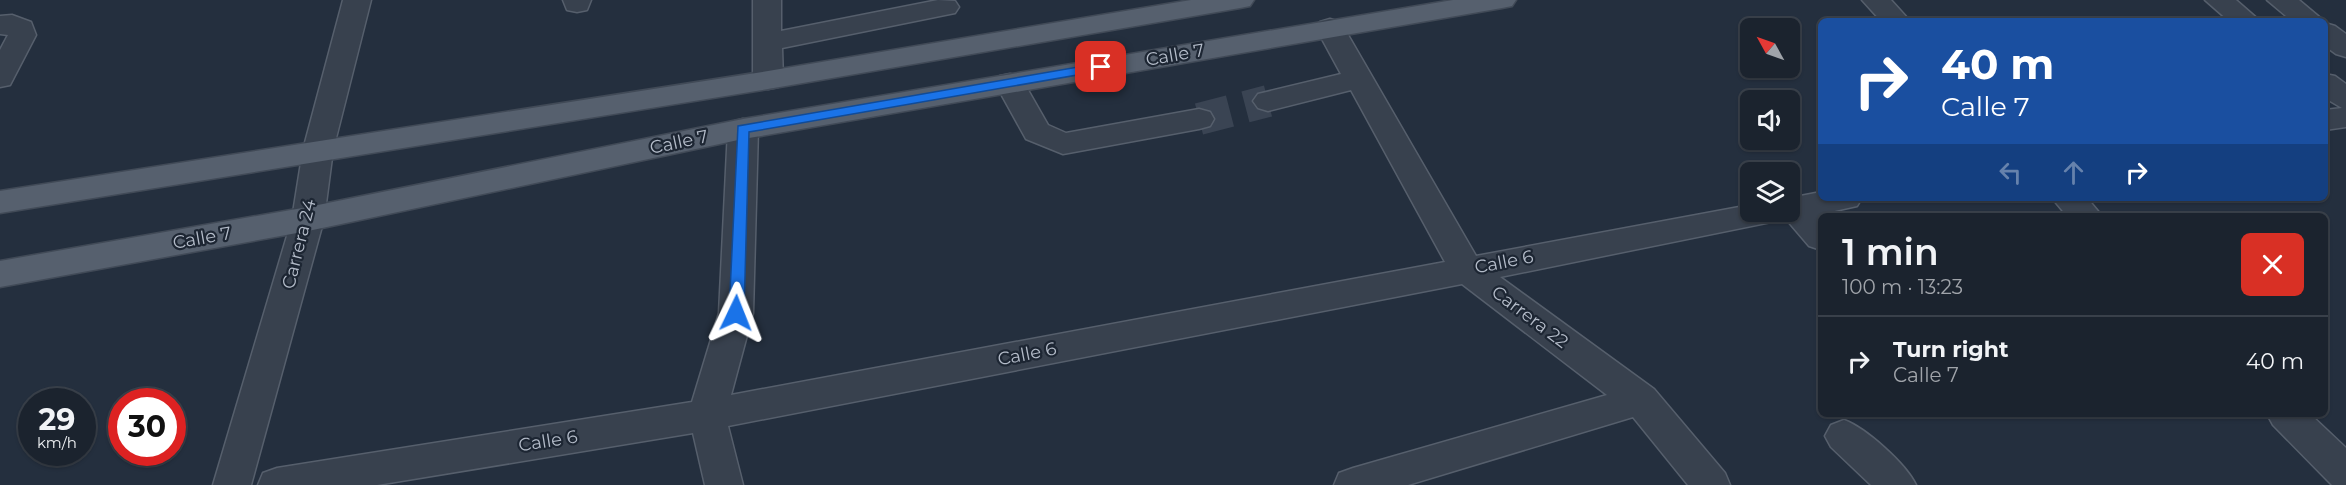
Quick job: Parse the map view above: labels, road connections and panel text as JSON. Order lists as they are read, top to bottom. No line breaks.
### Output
{"streets":{"main road":["Calle 7"],"street":["Carrera 24","Calle 6","Carrera 22"]},"crossings":[["Calle 7","Carrera 24"],["Calle 7","Carrera 22"],["Calle 6","Carrera 22"]],"north":"top left","page":{"turn":["40 m","Calle 7"],"heading":["1 min","100 m · 13:23"],"list":[{"name":"Turn right","note":"Calle 7","value":"40 m"}],"speed":"29 km/h","limit":"30"}}
